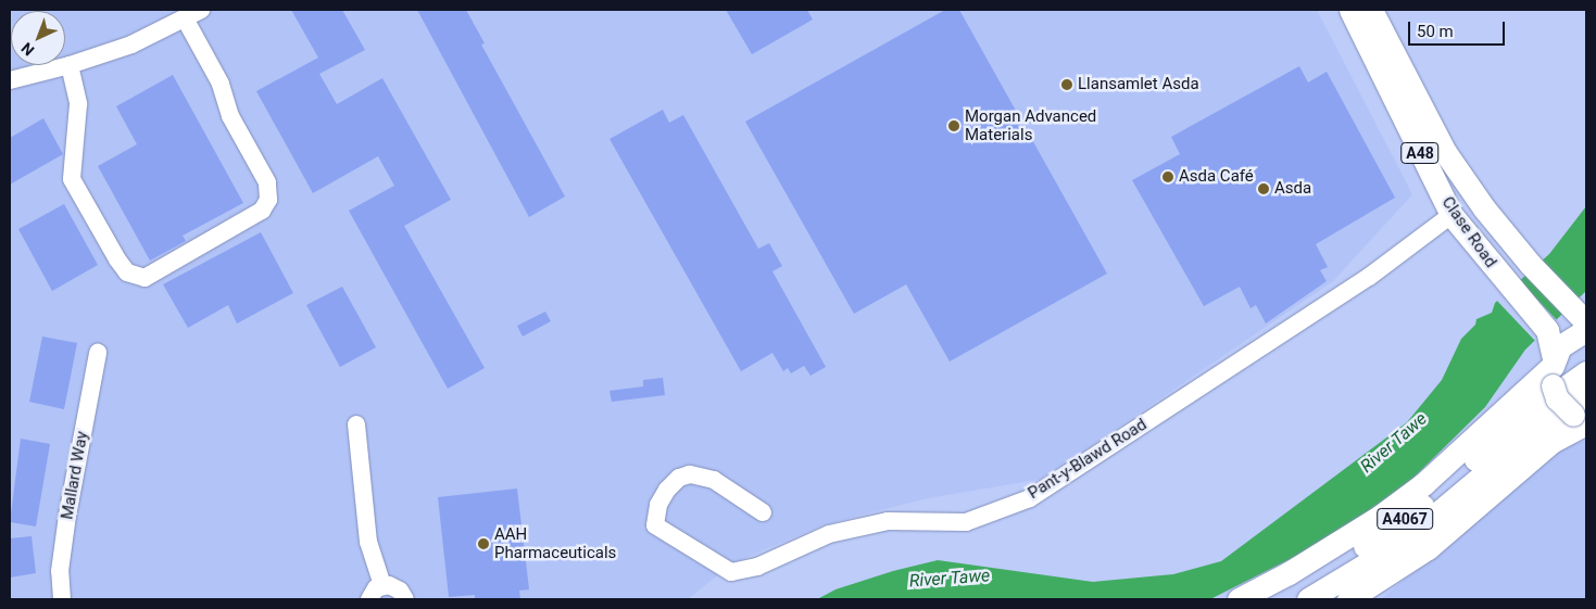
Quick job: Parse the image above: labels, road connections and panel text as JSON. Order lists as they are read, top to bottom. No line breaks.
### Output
{"streets":{"main road":["A48","Clase Road","A4067"],"street":["Pant-y-Blawd Road","Mallard Way"]},"crossings":[["Clase Road","Pant-y-Blawd Road"]],"water":["River Tawe"],"places":["Llansamlet Asda","Morgan Advanced Materials","Asda Café","Asda","AAH Pharmaceuticals"],"scale_bar":"50 m","north":"bottom left"}
